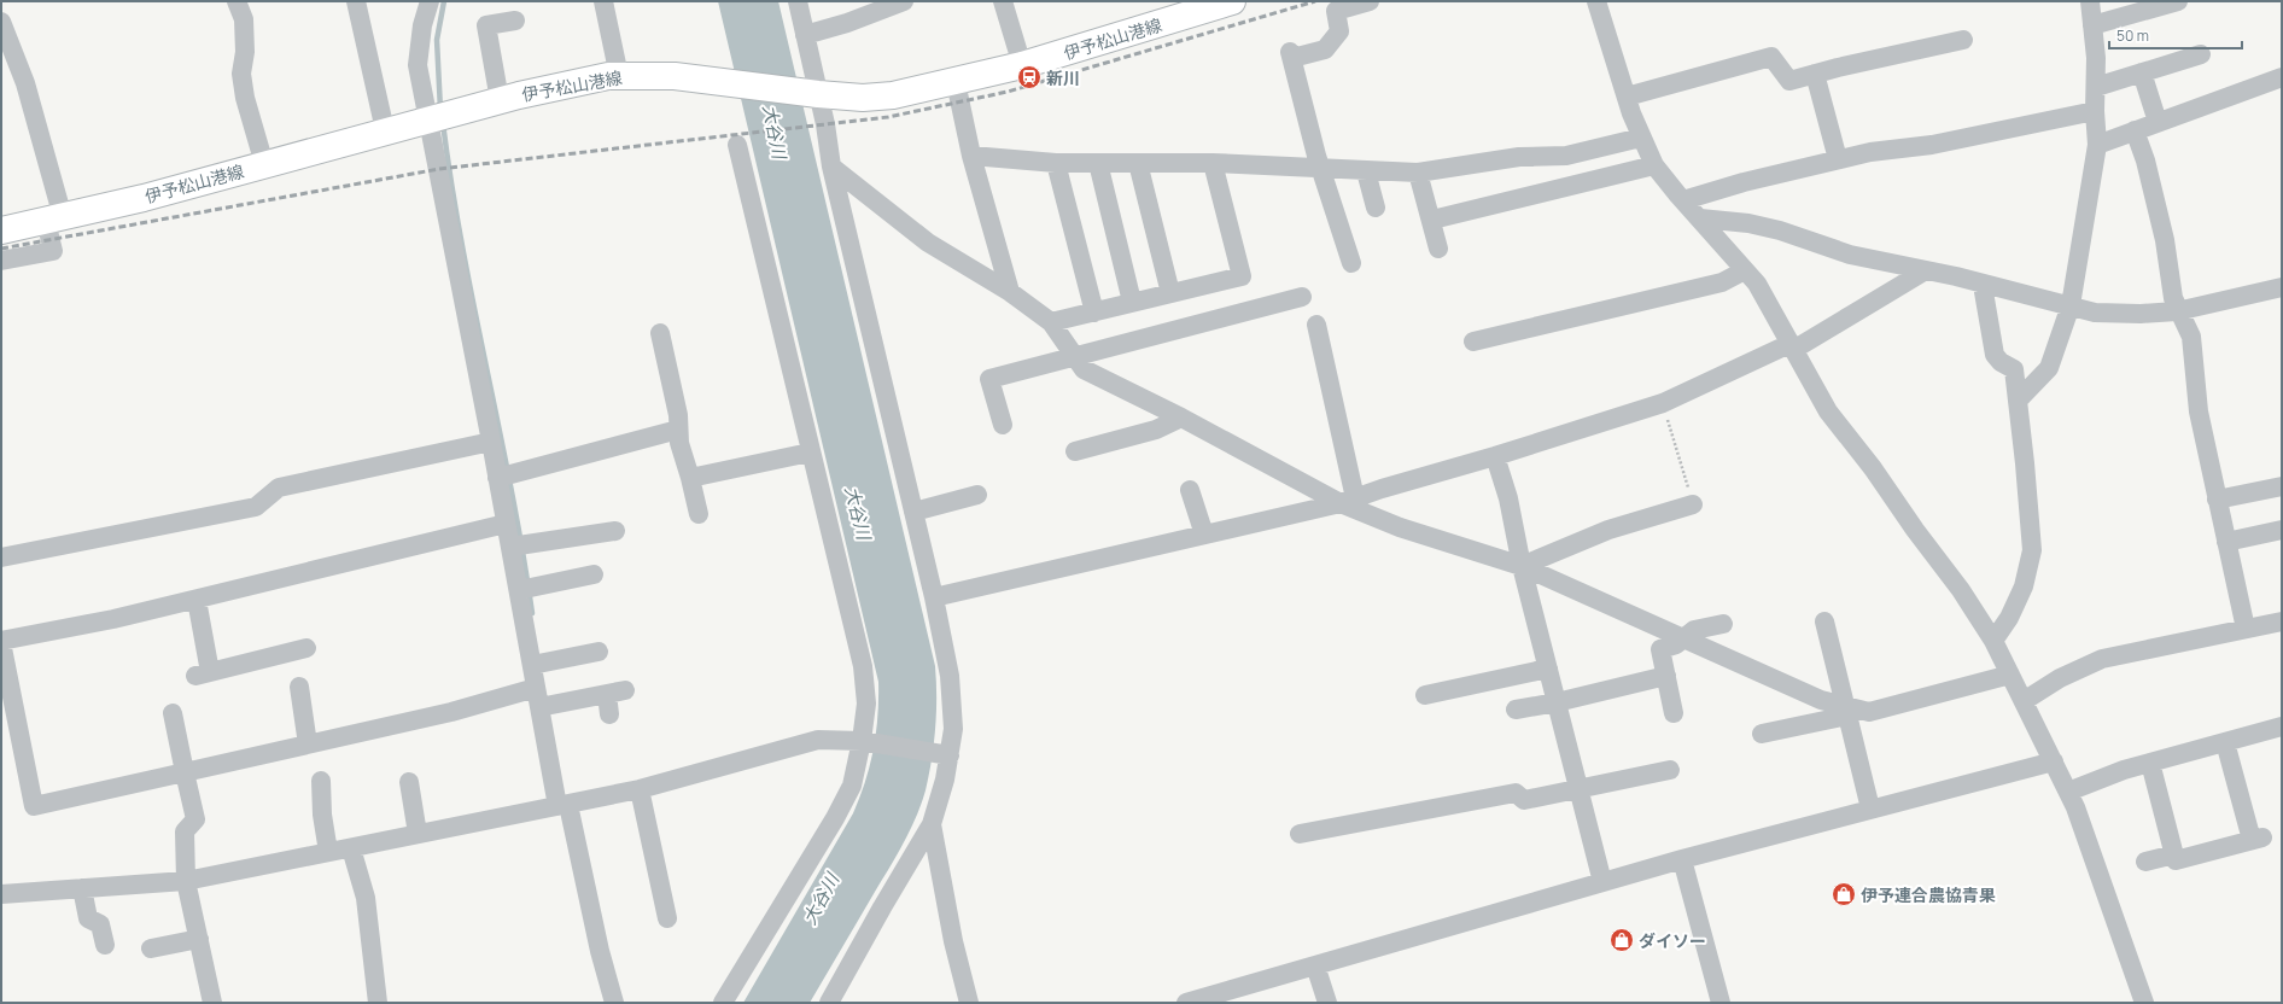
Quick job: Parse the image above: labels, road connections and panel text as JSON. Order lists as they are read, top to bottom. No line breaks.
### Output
{"streets":{"main road":["伊予松山港線"]},"water":["大谷川"],"places":{"station":["新川"],"shop":["伊予連合農協青果","ダイソー"]},"scale_bar":"50 m"}
